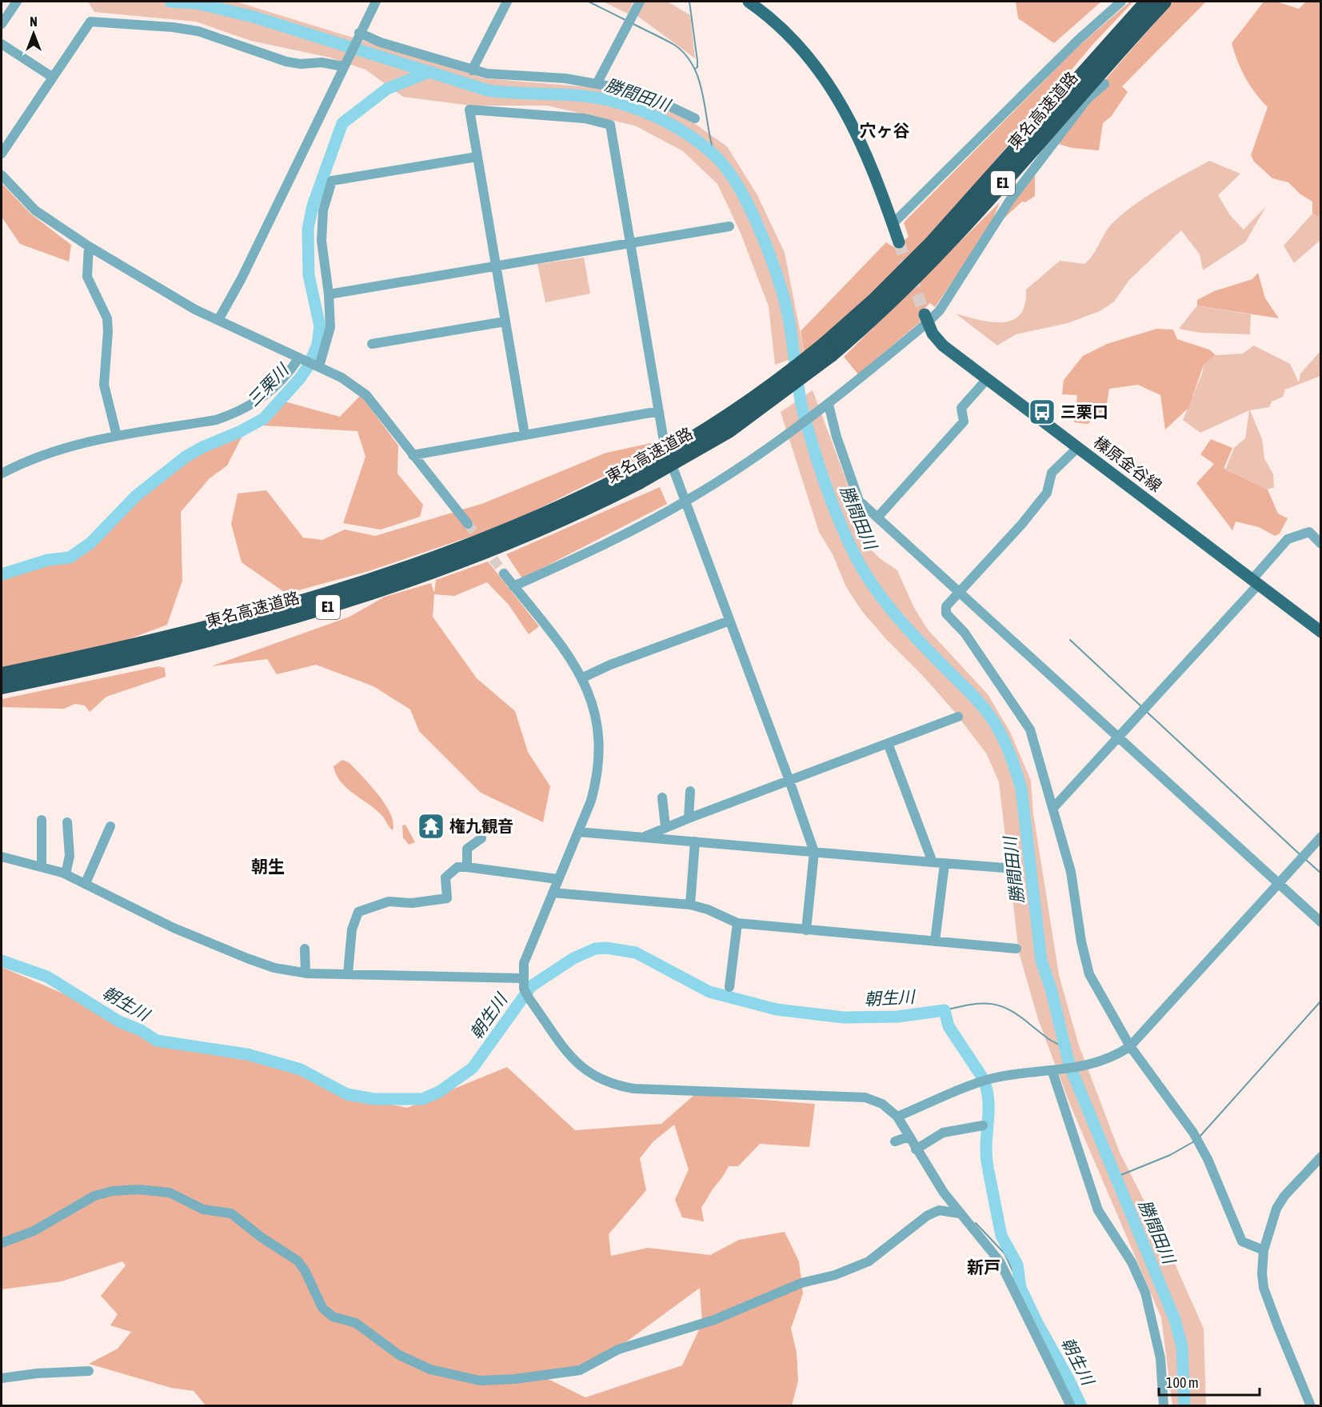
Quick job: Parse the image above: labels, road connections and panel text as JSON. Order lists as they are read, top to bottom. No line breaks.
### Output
{"streets":{"highway":["東名高速道路","E1"],"main road":["榛原金谷線"]},"districts":["穴ヶ谷","朝生","新戸"],"water":["勝間田川","三栗川","朝生川"],"places":{"bus stop":["三栗口"],"temple":["権九観音"]},"scale_bar":"100 m","north":"top"}
